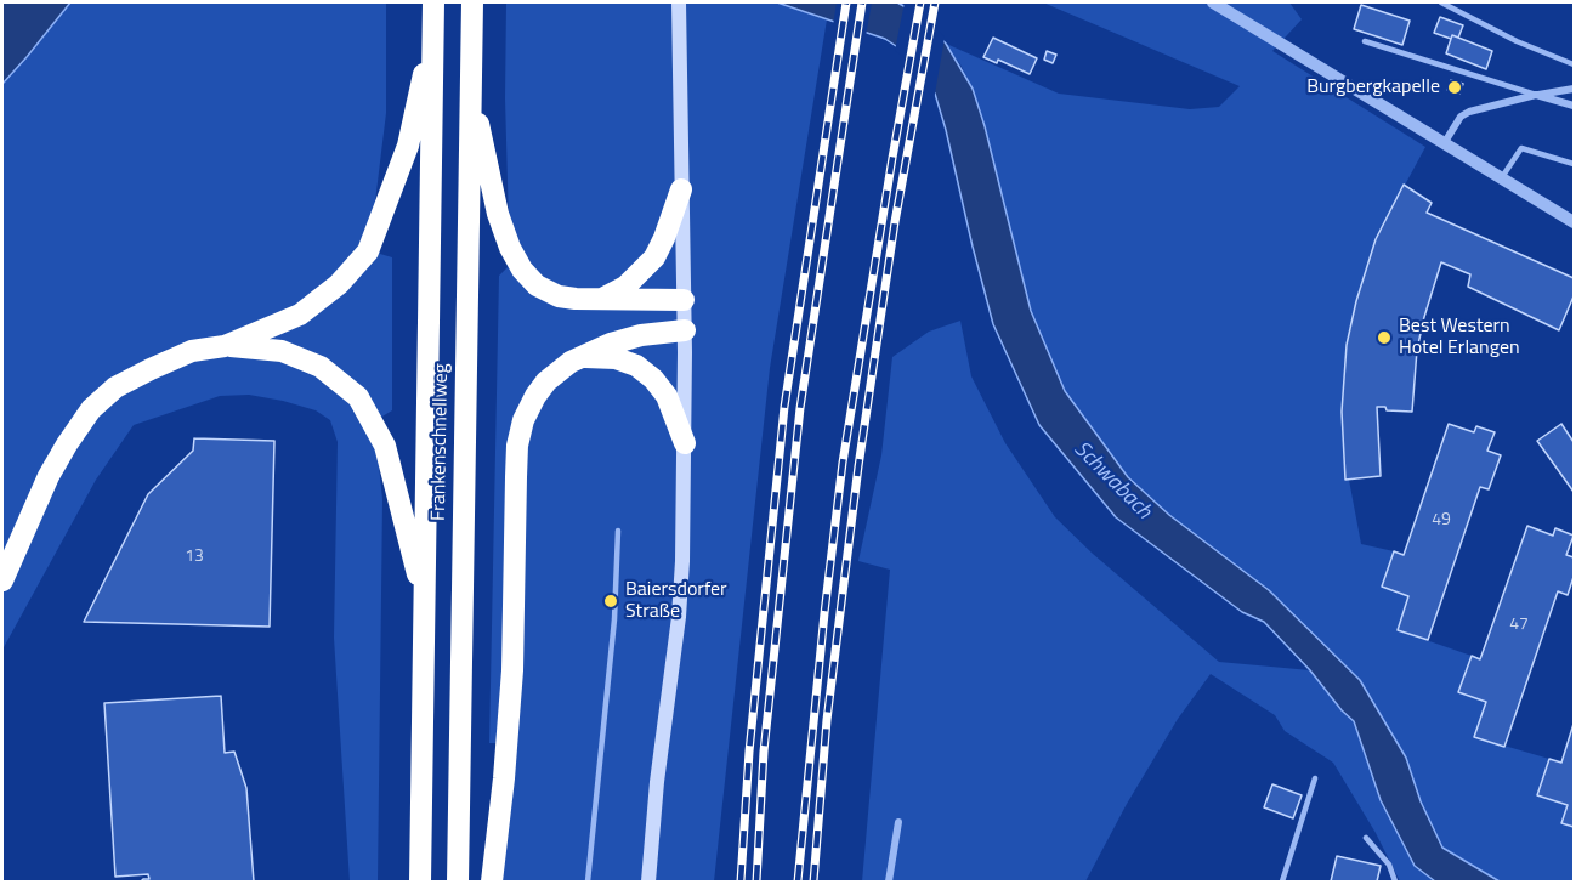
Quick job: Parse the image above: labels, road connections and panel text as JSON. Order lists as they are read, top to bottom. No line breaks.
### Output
{"streets":{"highway":["Frankenschnellweg"]},"water":["Schwabach"],"places":["Burgbergkapelle","Best Western Hotel Erlangen","Baiersdorfer Straße"],"house_numbers":["49","13","47"]}
